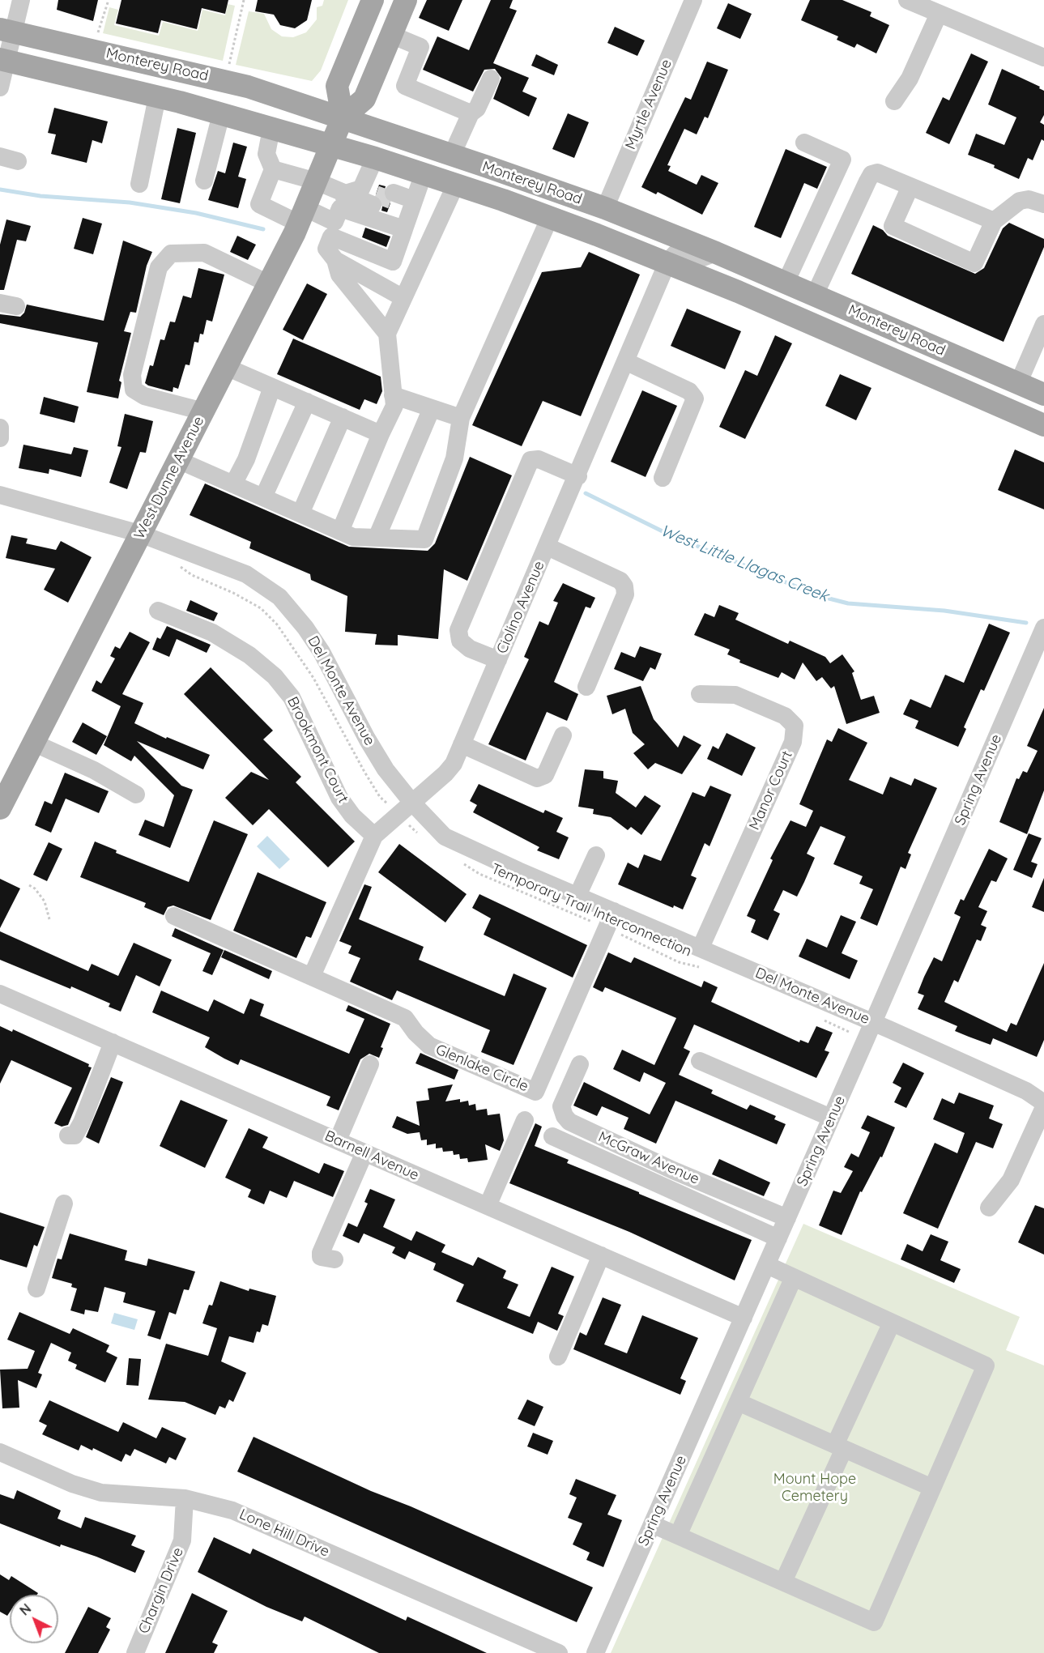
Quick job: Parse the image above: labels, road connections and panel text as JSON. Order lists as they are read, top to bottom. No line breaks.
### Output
{"streets":{"main road":["Monterey Road","West Dunne Avenue"],"street":["Myrtle Avenue","Ciolino Avenue","Del Monte Avenue","Brookmont Court","Spring Avenue","Manor Court","Glenlake Circle","Barnell Avenue","McGraw Avenue","Lone Hill Drive","Chargin Drive"],"path":["Temporary Trail Interconnection"]},"crossings":[["Monterey Road","Myrtle Avenue"],["Monterey Road","West Dunne Avenue"],["Monterey Road","Ciolino Avenue"],["West Dunne Avenue","Del Monte Avenue"],["Ciolino Avenue","Del Monte Avenue"],["Ciolino Avenue","Brookmont Court"],["Ciolino Avenue","Glenlake Circle"],["Del Monte Avenue","Spring Avenue"],["Del Monte Avenue","Manor Court"],["Del Monte Avenue","Glenlake Circle"],["Spring Avenue","Barnell Avenue"],["Spring Avenue","McGraw Avenue"],["Temporary Trail Interconnection","Glenlake Circle"],["Lone Hill Drive","Chargin Drive"]],"water":["West Little Llagas Creek"],"parks":["Mount Hope Cemetery"],"north":"top left"}
